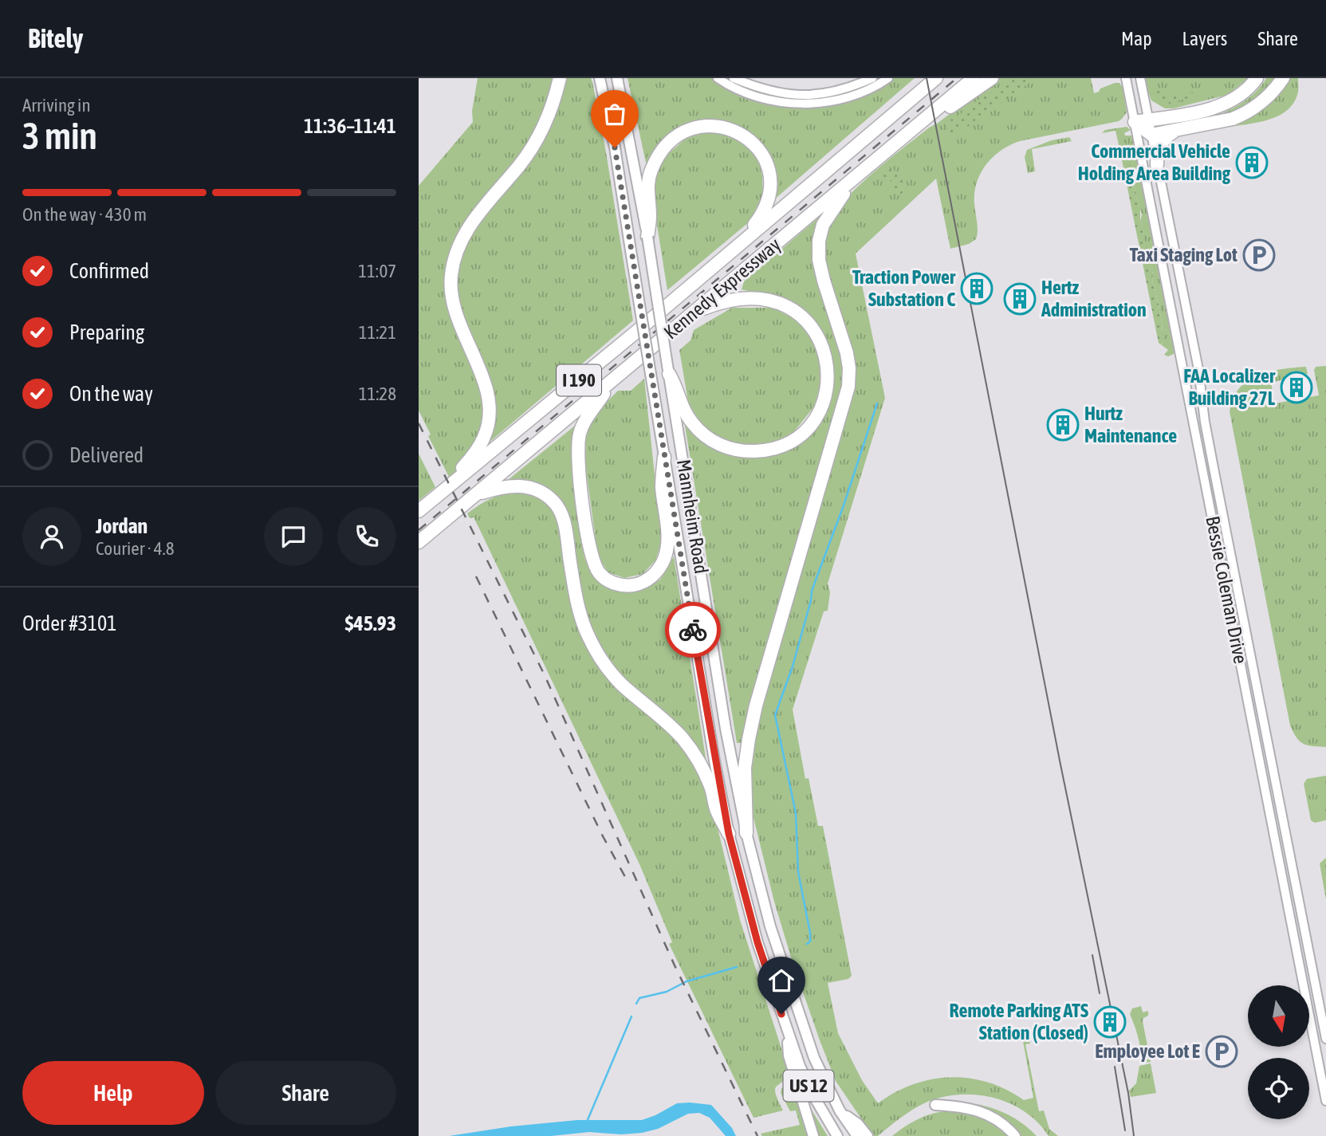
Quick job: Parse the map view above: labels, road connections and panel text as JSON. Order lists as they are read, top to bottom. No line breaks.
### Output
{"streets":{"highway":["Kennedy Expressway","I 190"],"main road":["Mannheim Road","US 12"],"street":["Bessie Coleman Drive"]},"places":{"building":["Commercial Vehicle Holding Area Building","Traction Power Substation C","Hertz Administration","FAA Localizer Building 27L","Hurtz Maintenance","Remote Parking ATS Station (Closed)"],"parking":["Taxi Staging Lot","Employee Lot E"]},"north":"bottom","page":{"header":"Bitely","nav":["Map","Layers","Share"],"heading":["3 min","Arriving in","11:36–11:41"],"panel":["Jordan","Courier · 4.8","Order #3101","$45.93"],"bar":"On the way · 430 m","list":[["Confirmed","11:07"],["Preparing","11:21"],["On the way","11:28"],"Delivered"],"buttons":["Help","Share"]}}
